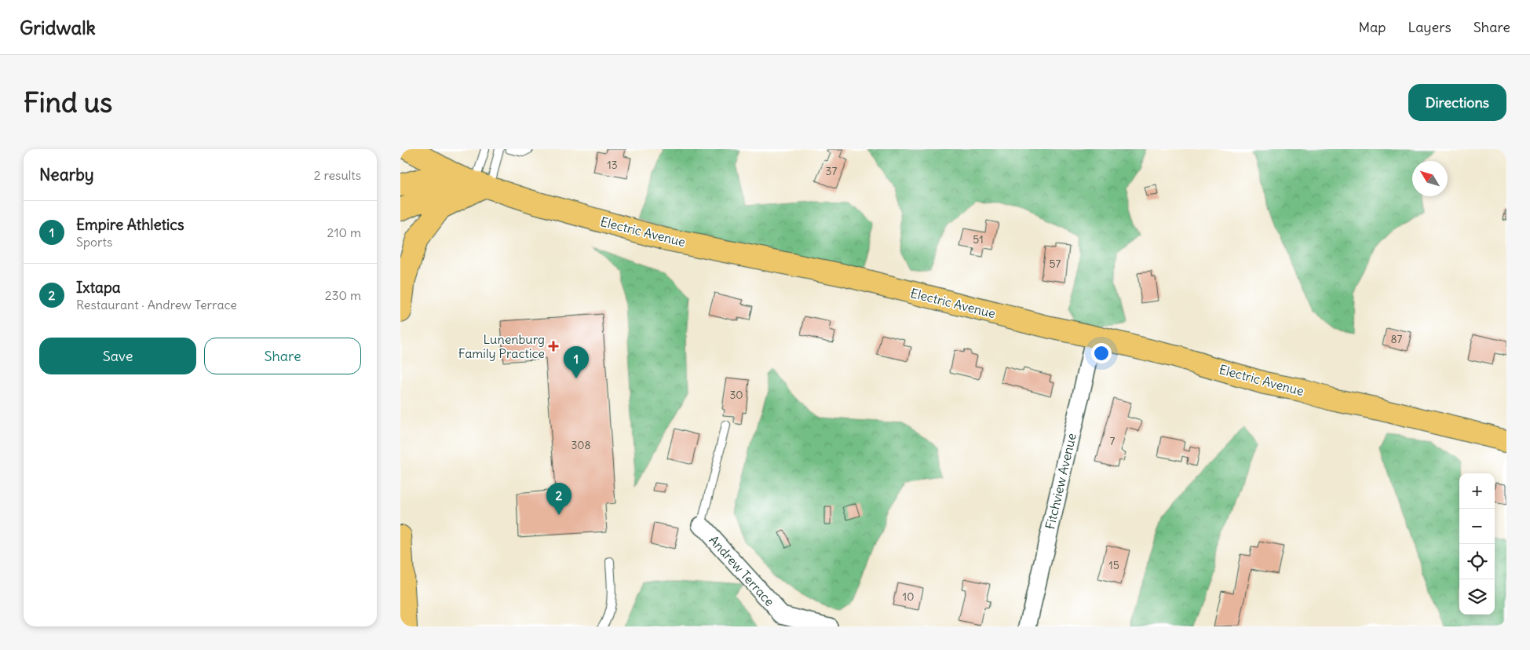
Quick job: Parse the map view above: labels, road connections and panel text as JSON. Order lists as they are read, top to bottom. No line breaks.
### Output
{"streets":{"main road":["Electric Avenue"],"street":["Fitchview Avenue","Andrew Terrace"]},"crossings":[["Electric Avenue","Fitchview Avenue"]],"places":{"health":["Lunenburg Family Practice"]},"house_numbers":["13","37","51","57","87","30","7","308","15","10"],"north":"top left","page":{"header":"Gridwalk","nav":["Map","Layers","Share"],"buttons":["Directions",["Save","Share"]],"title":"Find us","heading":["Nearby","2 results"],"list":[{"mark":"1","name":"Empire Athletics","note":"Sports","value":"210 m"},{"mark":"2","name":"Ixtapa","note":"Restaurant · Andrew Terrace","value":"230 m"}],"pins":["1","2"],"map_buttons":["+","−"]}}
